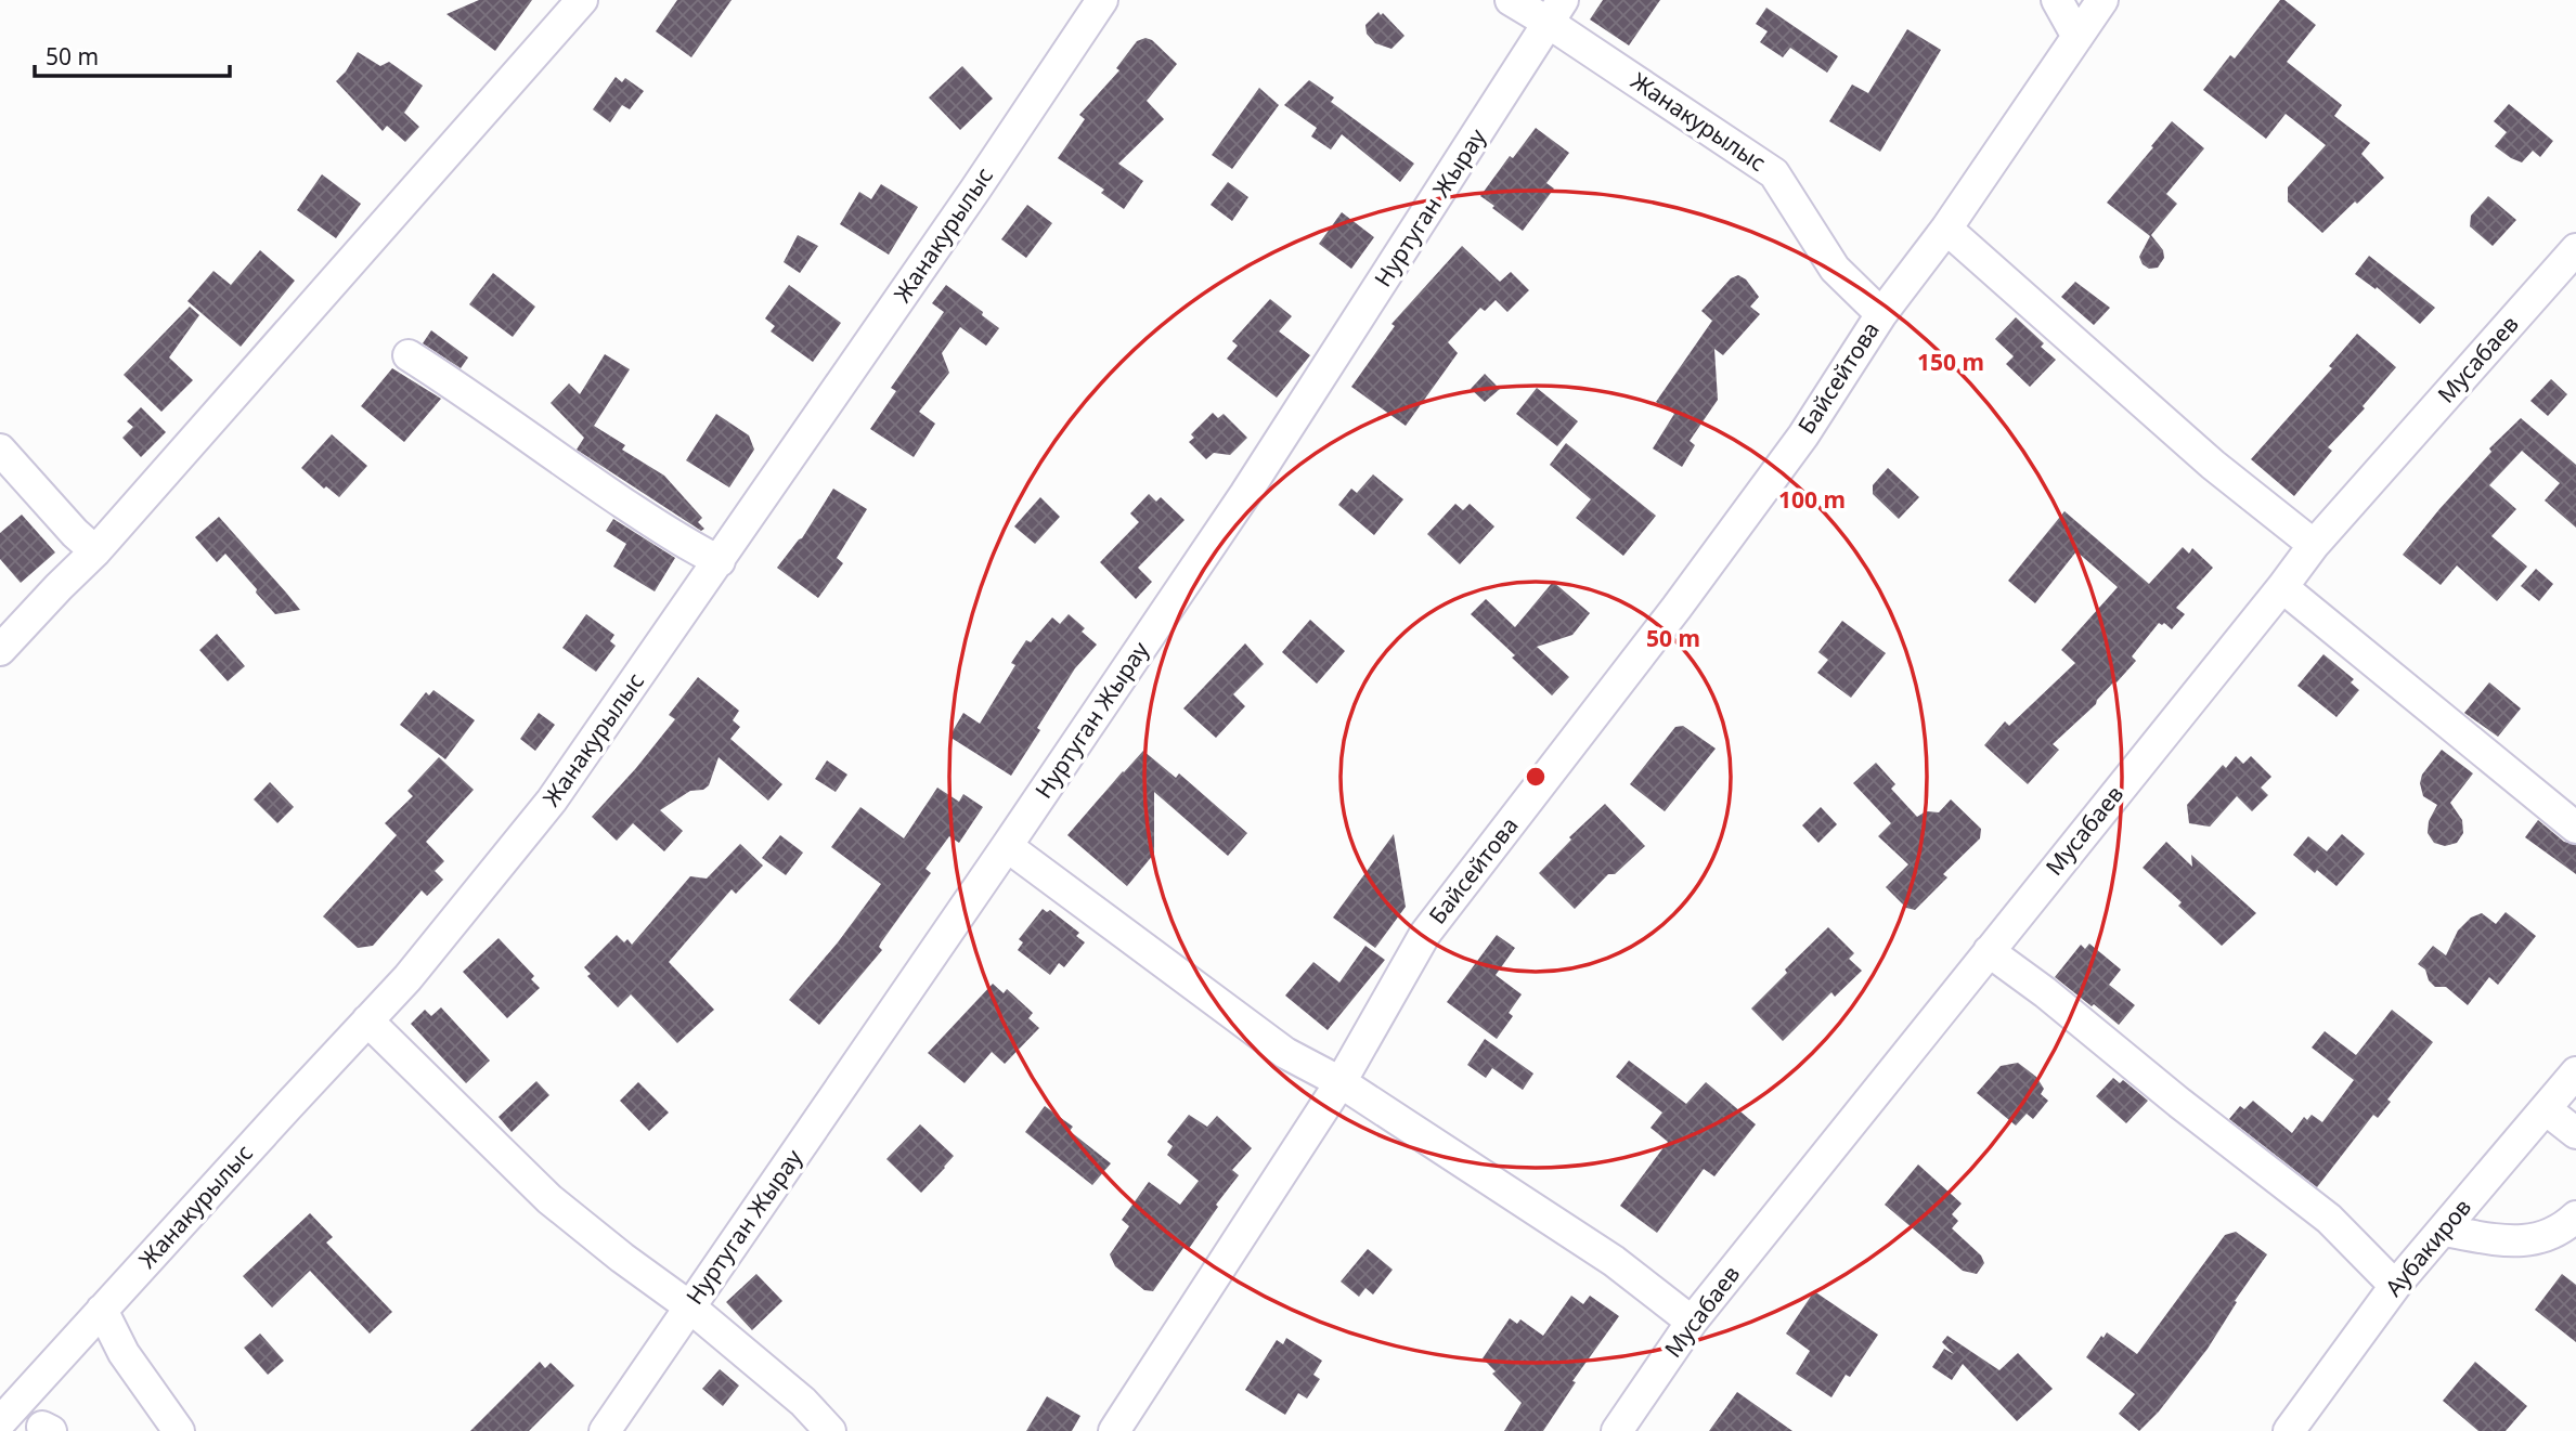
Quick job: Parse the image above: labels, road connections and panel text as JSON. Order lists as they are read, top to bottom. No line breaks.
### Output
{"streets":{"street":["Жанакурылыс","Нуртуган Жырау","Мусабаев","Байсейтова","Аубакиров"]},"crossings":[["Жанакурылыс","Нуртуган Жырау"],["Жанакурылыс","Байсейтова"]],"scale_bar":"50 m","rings":["150 m","100 m","50 m"]}
